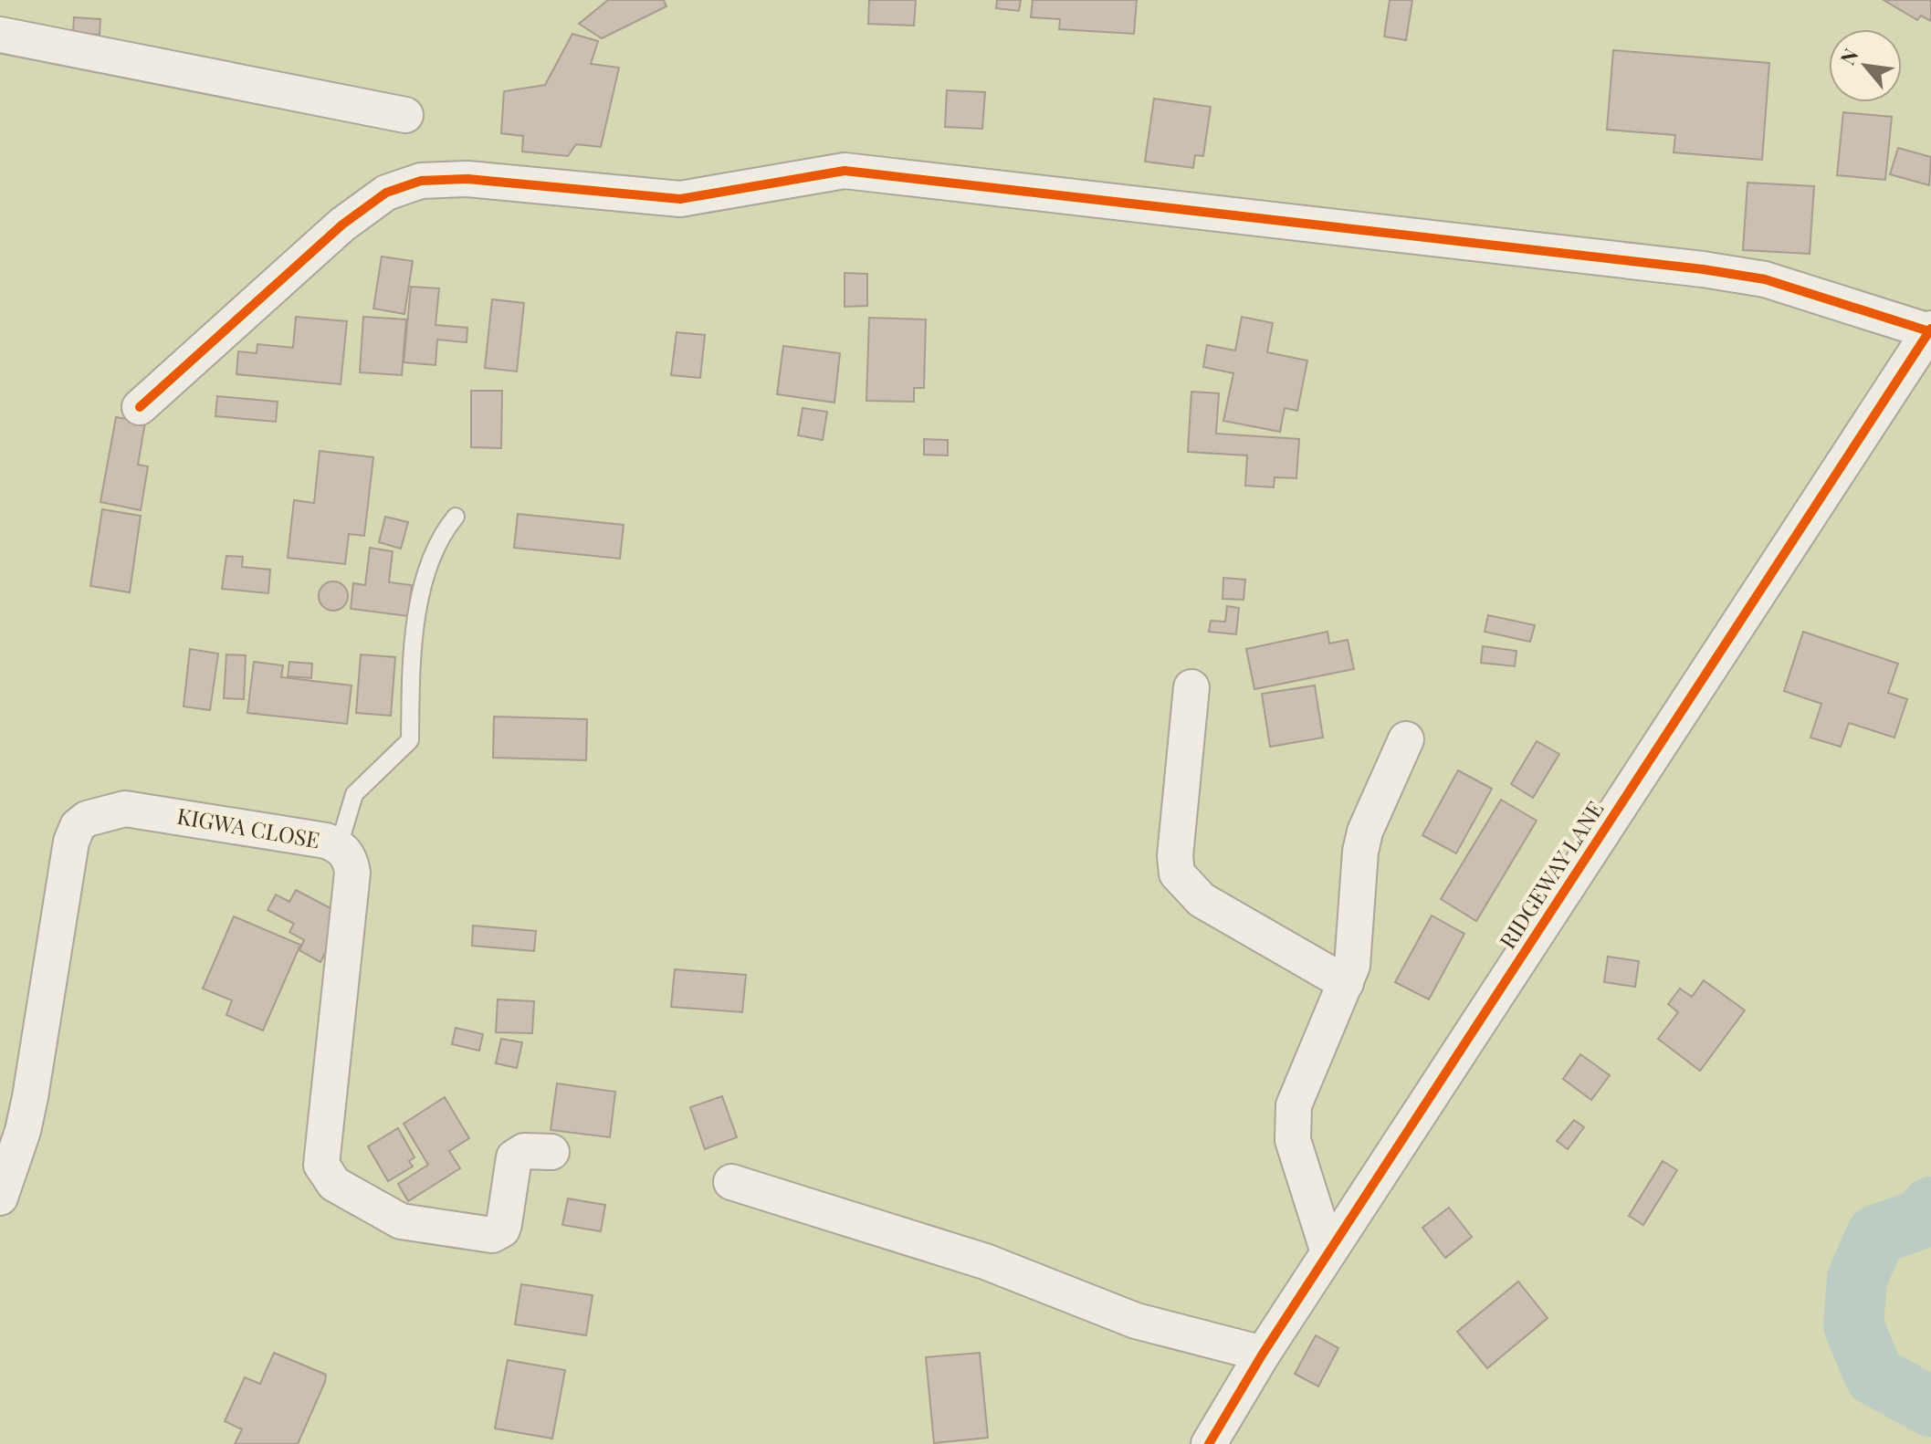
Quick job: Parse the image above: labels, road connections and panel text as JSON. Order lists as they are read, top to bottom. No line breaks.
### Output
{"streets":{"street":["KIGWA CLOSE","RIDGEWAY LANE"]},"north":"top left"}
